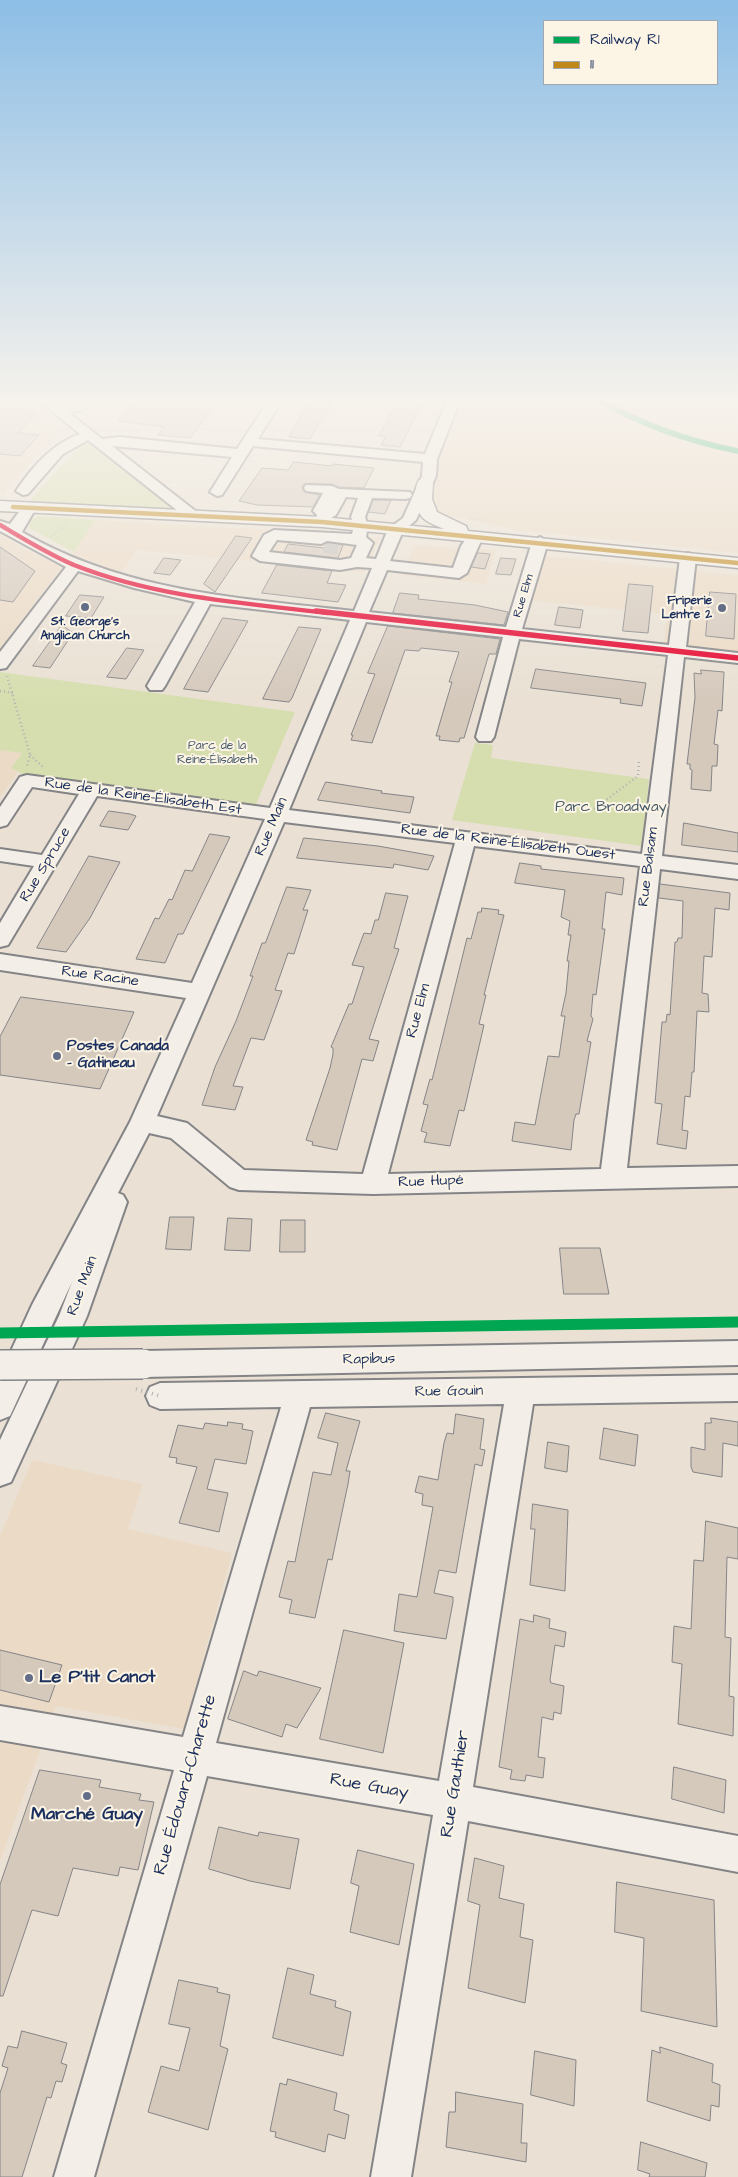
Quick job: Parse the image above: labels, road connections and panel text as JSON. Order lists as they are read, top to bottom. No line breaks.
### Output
{"streets":{"street":["Rue Elm","Rue de la Reine-Élisabeth Est","Rue Main","Rue de la Reine-Élisabeth Ouest","Rue Spruce","Rue Balsam","Rue Racine","Rue Hupé","Rapibus","Rue Gouin","Rue Gauthier","Rue Édouard-Charette","Rue Guay"]},"crossings":[["Rue Elm","Rue de la Reine-Élisabeth Ouest"],["Rue Elm","Rue Hupé"],["Rue de la Reine-Élisabeth Est","Rue Main"],["Rue de la Reine-Élisabeth Est","Rue de la Reine-Élisabeth Ouest"],["Rue de la Reine-Élisabeth Est","Rue Spruce"],["Rue Main","Rue de la Reine-Élisabeth Ouest"],["Rue Main","Rue Racine"],["Rue Main","Rue Hupé"],["Rue de la Reine-Élisabeth Ouest","Rue Balsam"],["Rue Balsam","Rue Hupé"],["Rue Gouin","Rue Gauthier"],["Rue Gouin","Rue Édouard-Charette"],["Rue Gauthier","Rue Guay"],["Rue Édouard-Charette","Rue Guay"]],"parks":["Parc de la Reine-Élisabeth","Parc Broadway"],"places":["St. George's Anglican Church","Friperie Lentre 2","Postes Canada - Gatineau","Le P'tit Canot","Marché Guay"],"lines":["transit line 11","rail line R1"],"legend":["Railway R1","11"]}
